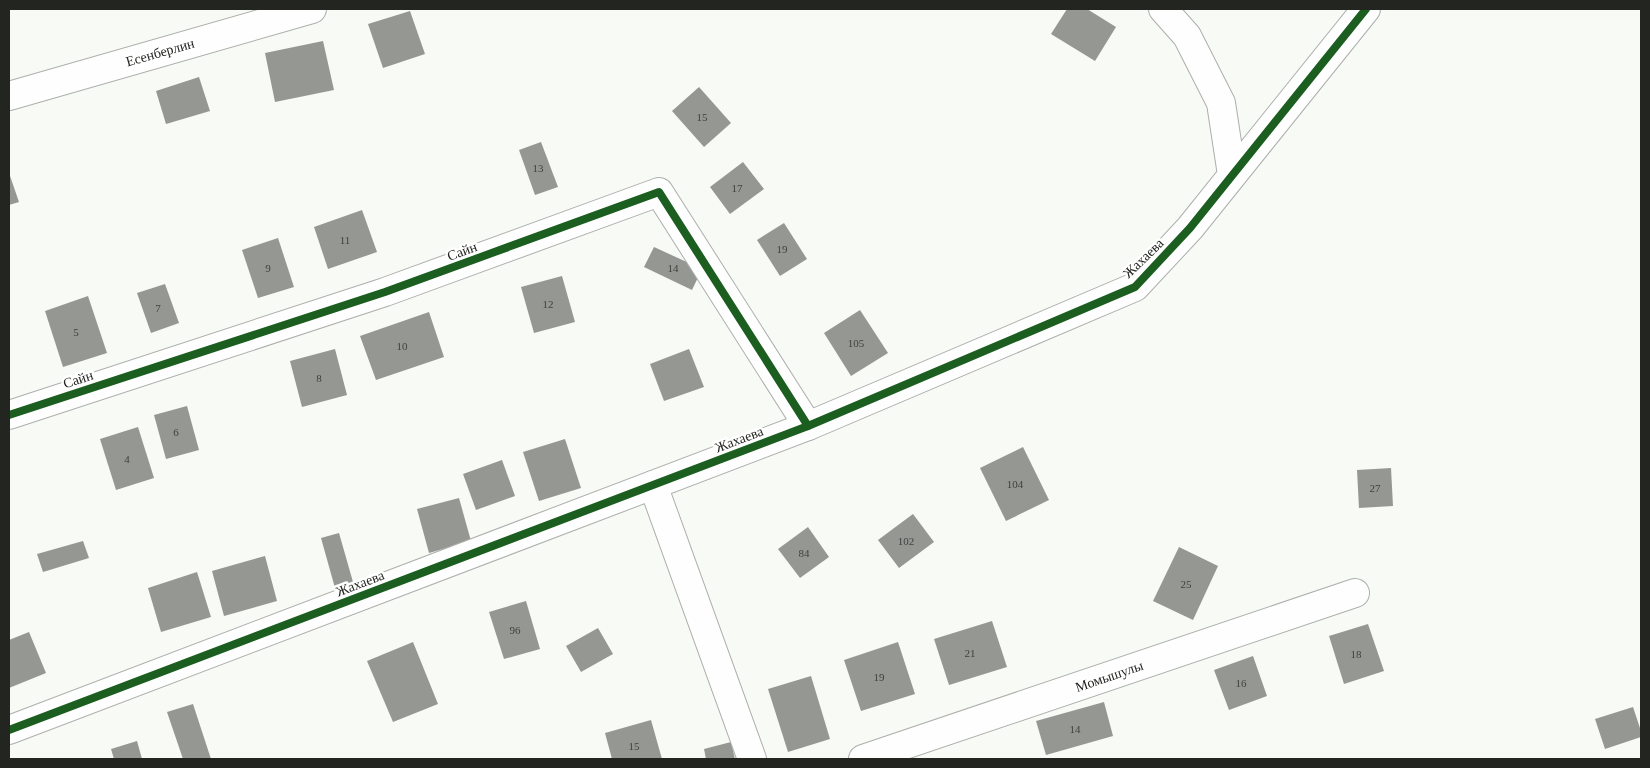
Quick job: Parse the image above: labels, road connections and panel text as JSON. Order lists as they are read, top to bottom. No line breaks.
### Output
{"streets":{"street":["Есенберлин","Сайн","Жахаева","Момышулы"]},"crossings":[["Сайн","Жахаева"]],"house_numbers":["15","13","17","11","19","9","14","12","7","5","105","10","8","6","4","104","27","102","84","25","96","21","18","19","16","14","15"]}
